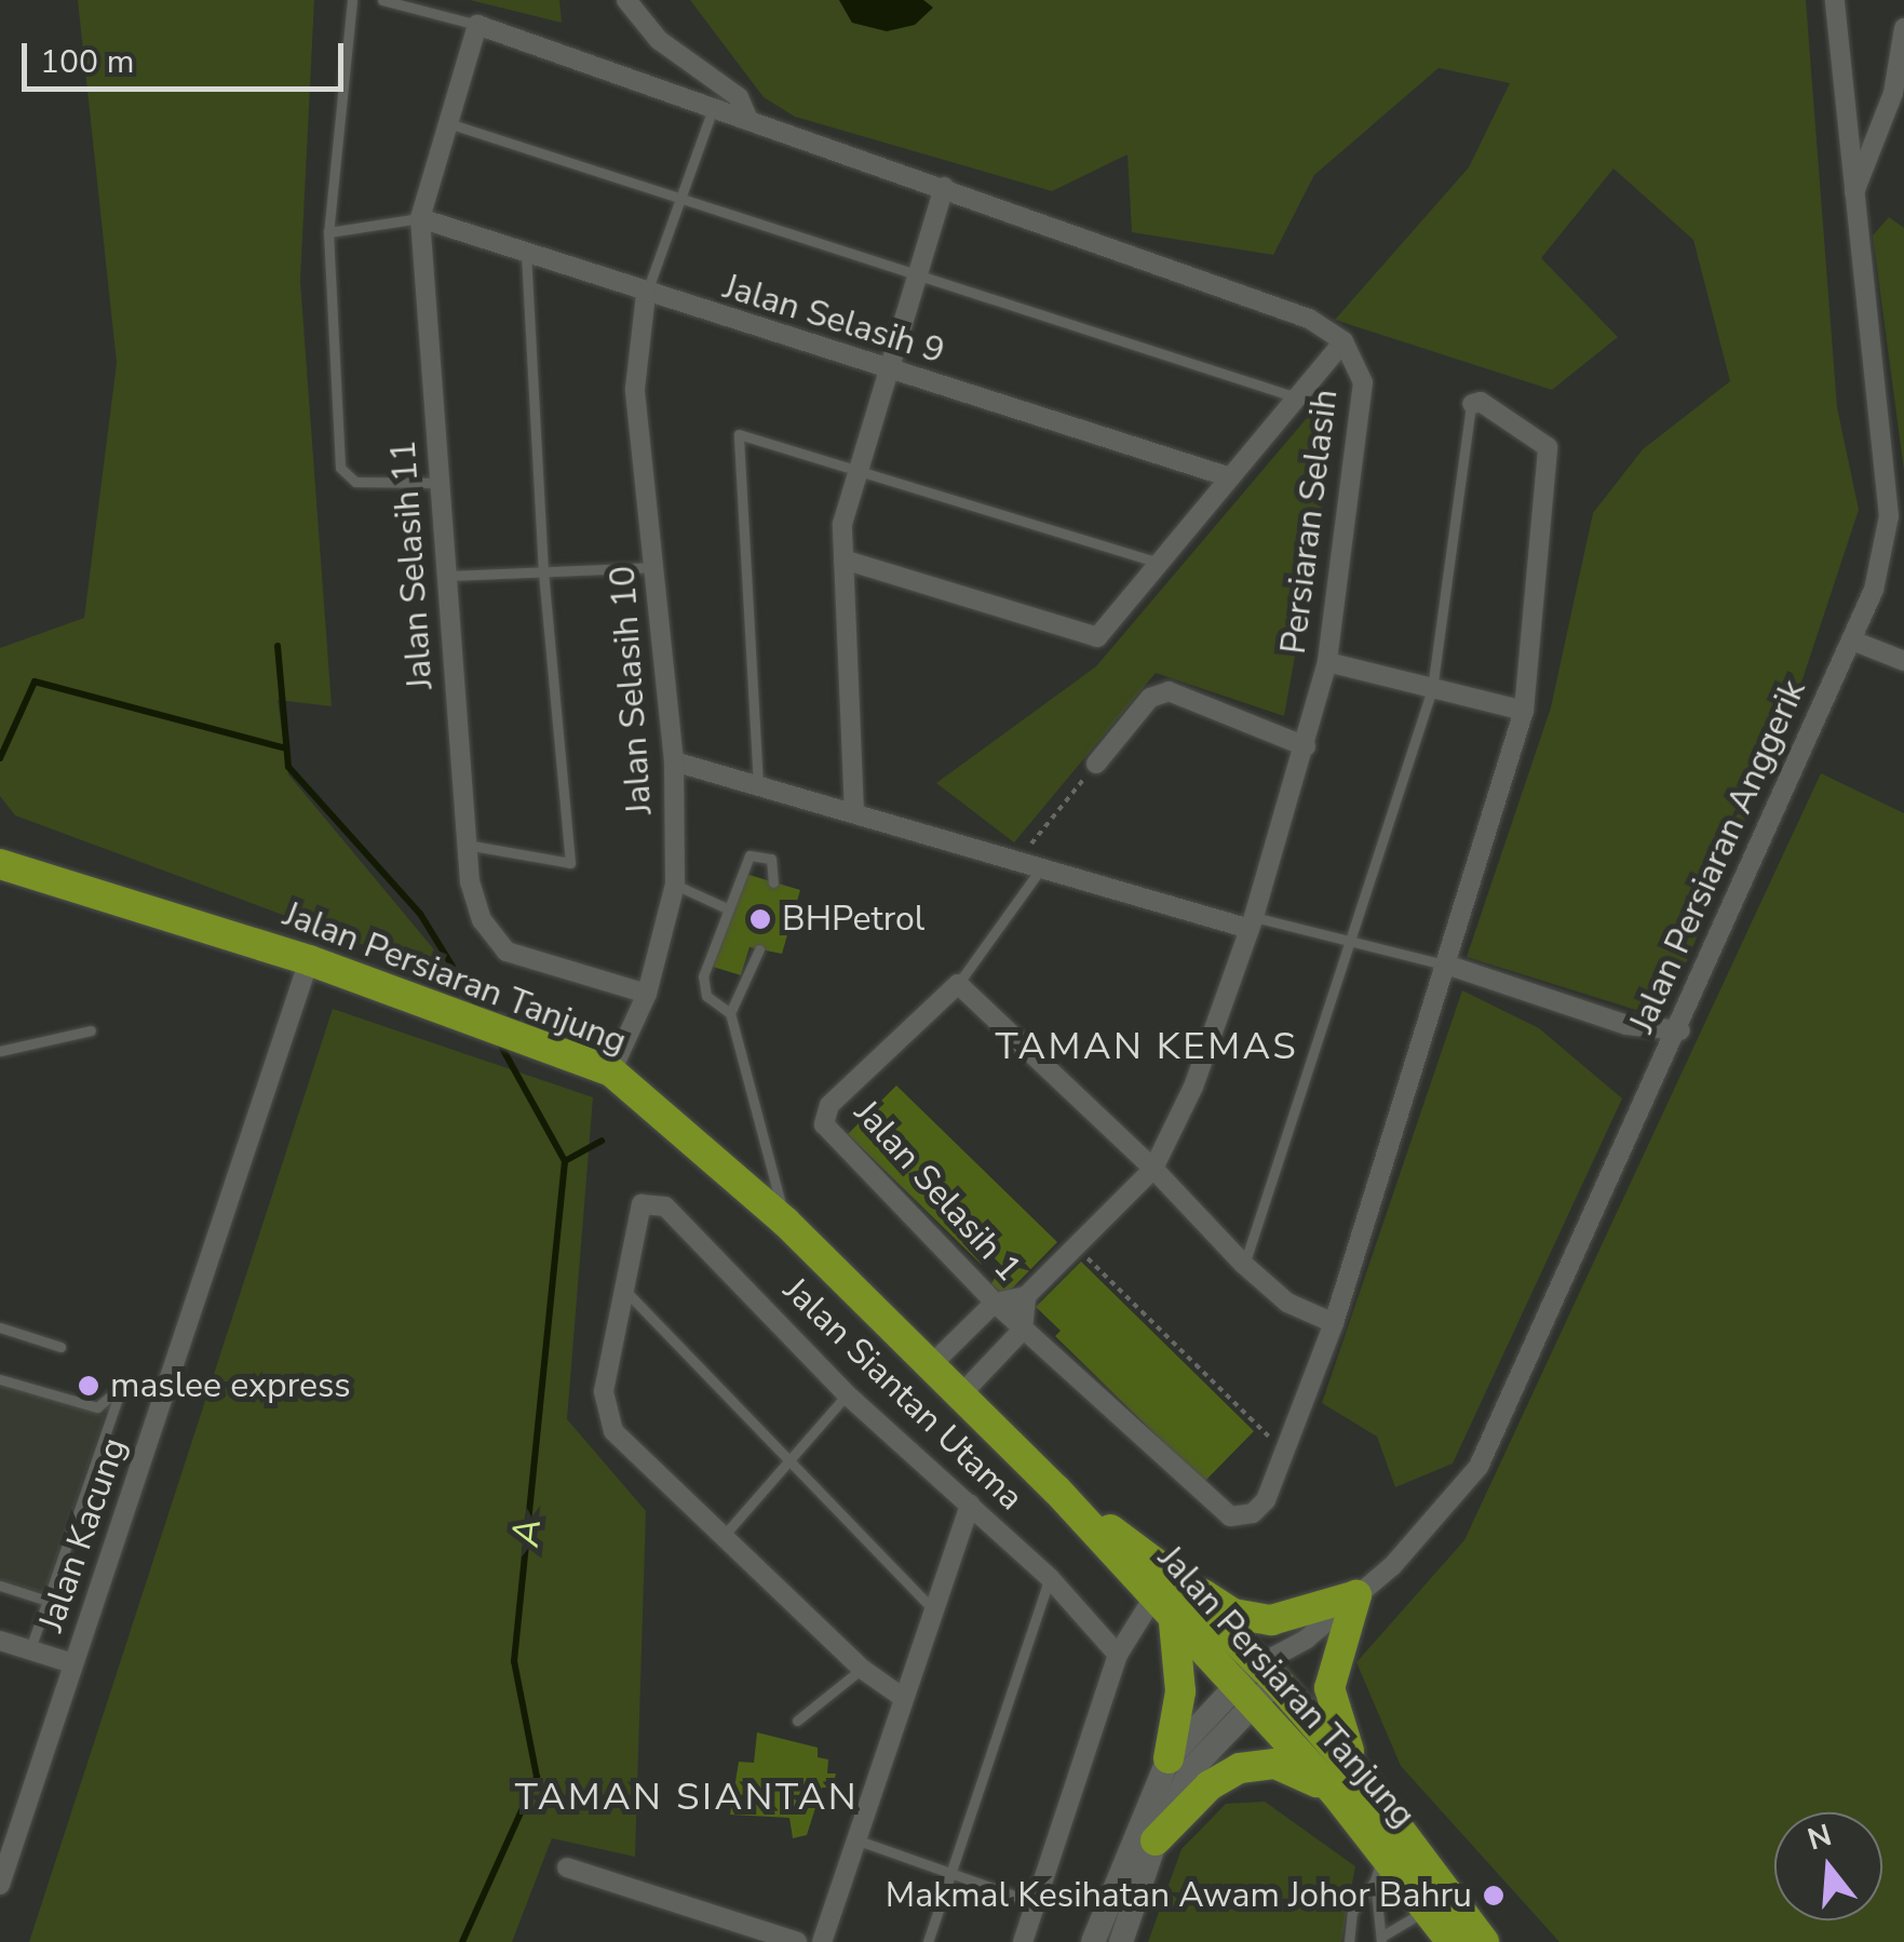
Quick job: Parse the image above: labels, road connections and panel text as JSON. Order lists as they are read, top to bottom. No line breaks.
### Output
{"streets":{"main road":["Jalan Persiaran Tanjung"],"street":["Jalan Selasih 9","Persiaran Selasih","Jalan Selasih 11","Jalan Selasih 10","Jalan Persiaran Anggerik","Jalan Selasih 1","Jalan Siantan Utama","Jalan Kacung"]},"crossings":[["Jalan Selasih 9","Jalan Selasih 11"],["Jalan Selasih 9","Jalan Selasih 10"],["Persiaran Selasih","Jalan Selasih 11"],["Jalan Selasih 11","Jalan Selasih 10"],["Jalan Selasih 10","Jalan Persiaran Tanjung"],["Jalan Persiaran Anggerik","Jalan Persiaran Tanjung"],["Jalan Persiaran Tanjung","Jalan Kacung"]],"districts":["TAMAN KEMAS","TAMAN SIANTAN"],"water":["A"],"places":["BHPetrol","maslee express","Makmal Kesihatan Awam Johor Bahru"],"scale_bar":"100 m","north":"top"}
